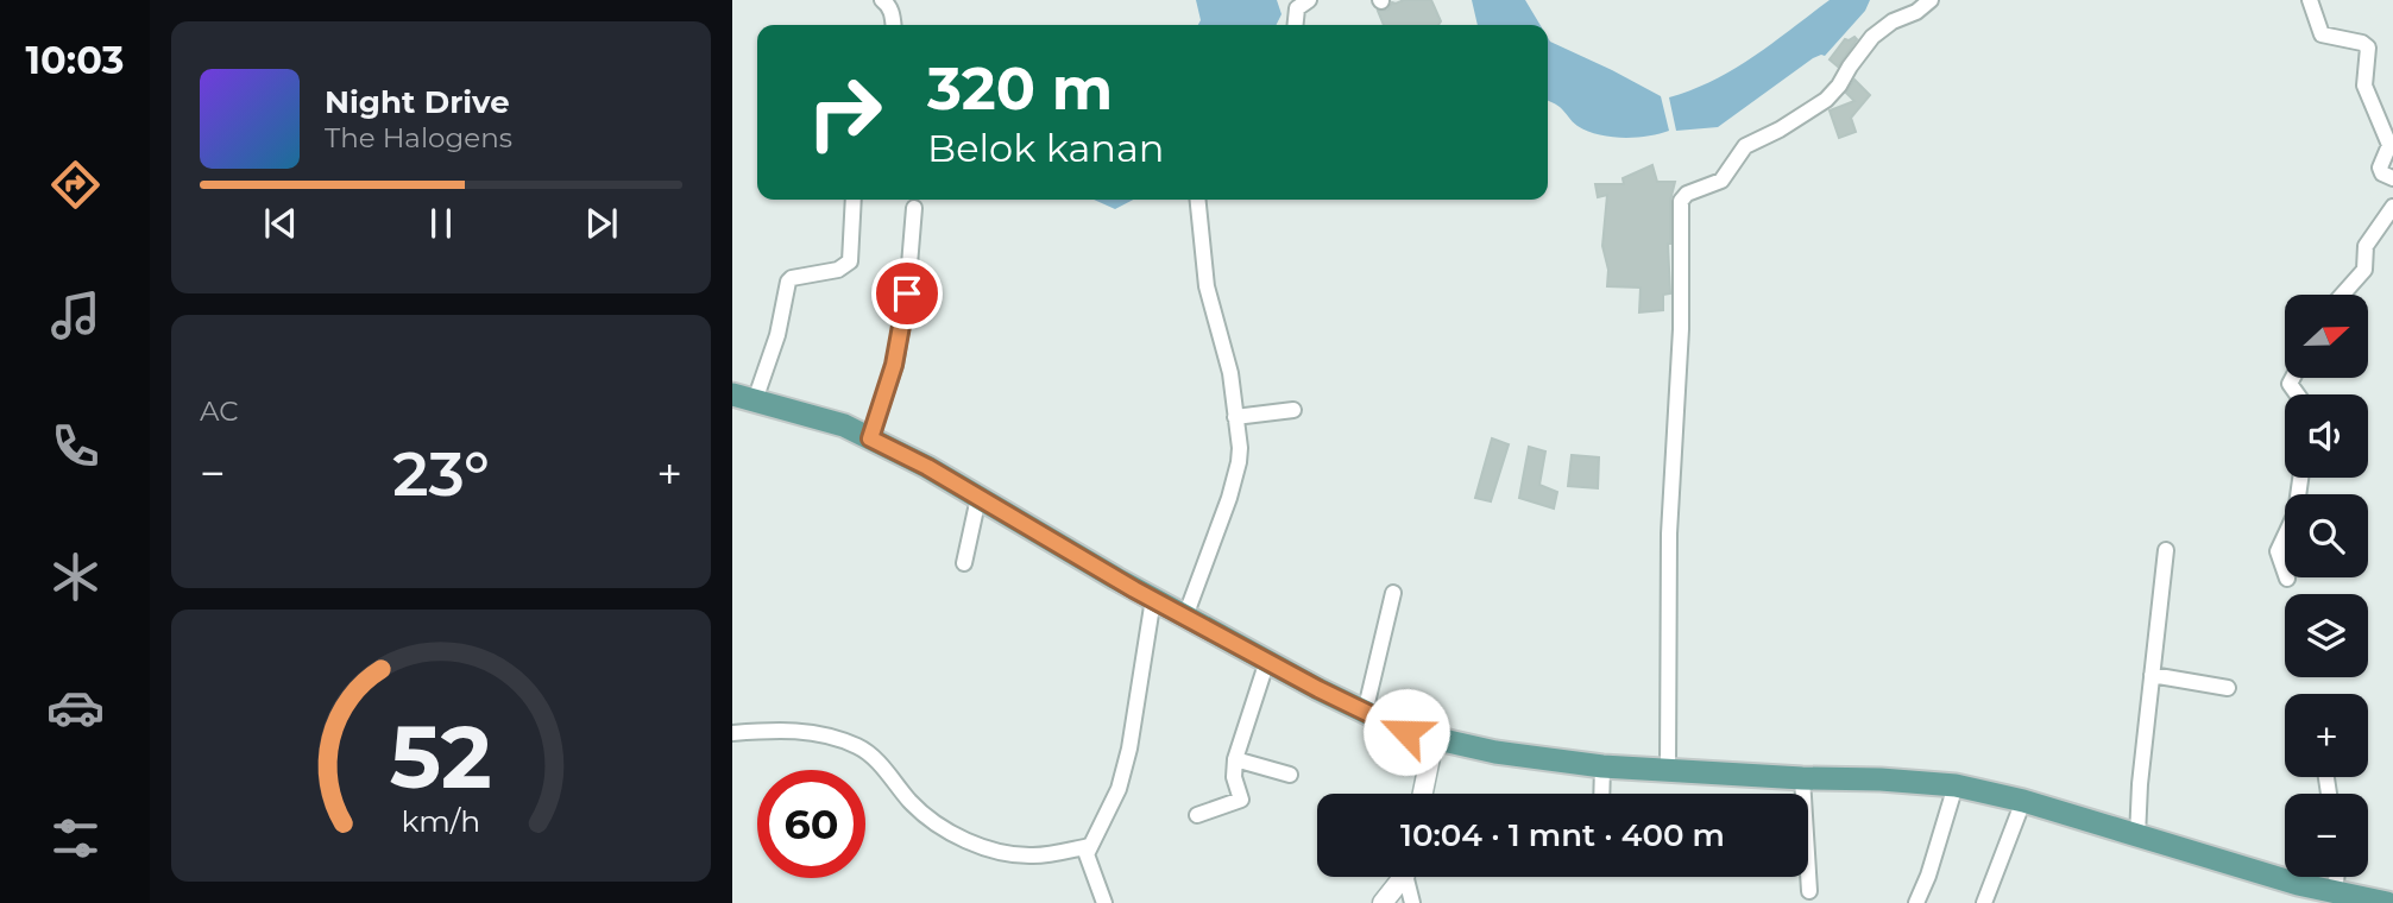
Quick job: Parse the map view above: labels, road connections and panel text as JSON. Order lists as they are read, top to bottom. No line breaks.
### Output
{"north":"right","page":{"tabs":"10:03","turn":["320 m","Belok kanan"],"song":["Night Drive","The Halogens"],"map_buttons":["+","−"],"tile":"AC","heat":["−","23°","+"],"limit":"60","trip":"10:04 · 1 mnt · 400 m","gauge":["52","km/h"]}}
